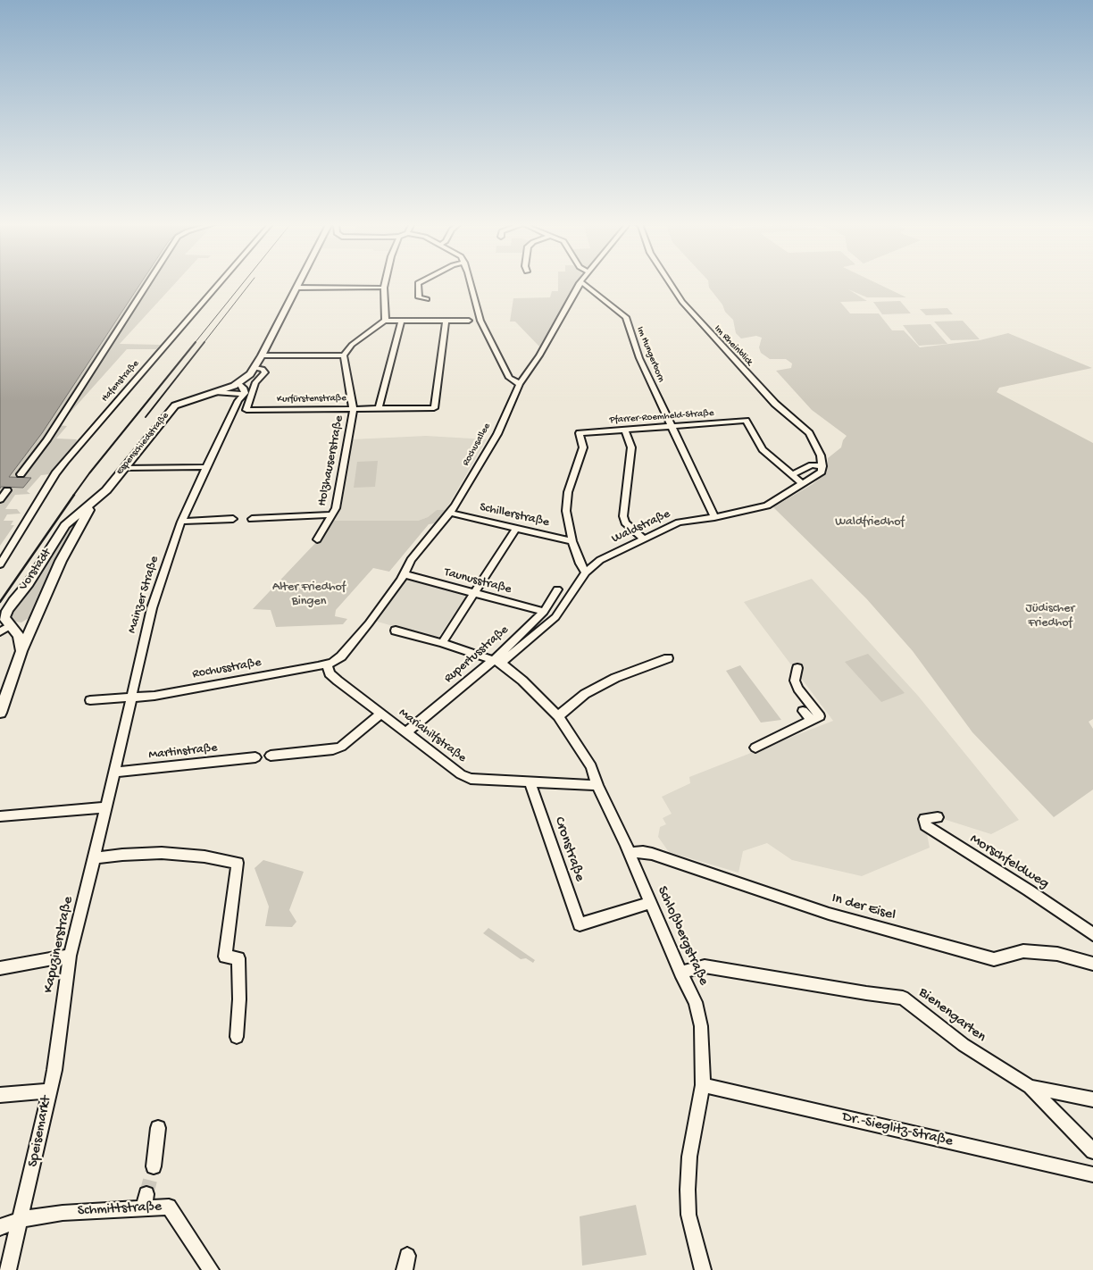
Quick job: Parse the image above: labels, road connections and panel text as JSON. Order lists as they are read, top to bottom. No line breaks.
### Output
{"streets":{"main road":["Espenschiedstraße","Vorstadt"],"street":["Im Rheinblick","Im Hungerborn","Hafenstraße","Kurfürstenstraße","Pfarrer-Roemheld-Straße","Rochusallee","Holzhauserstraße","Schillerstraße","Waldstraße","Taunusstraße","Mainzer Straße","Rupertusstraße","Rochusstraße","Mariahilfstraße","Martinstraße","Cronstraße","Morschfeldweg","In der Eisel","Schloßbergstraße","Kapuzinerstraße","Bienengarten","Dr.-Sieglitz-Straße","Speisemarkt","Schmittstraße"]},"crossings":[["Im Rheinblick","Waldstraße"],["Im Hungerborn","Pfarrer-Roemheld-Straße"],["Im Hungerborn","Rochusallee"],["Im Hungerborn","Waldstraße"],["Kurfürstenstraße","Holzhauserstraße"],["Pfarrer-Roemheld-Straße","Schillerstraße"],["Espenschiedstraße","Vorstadt"],["Espenschiedstraße","Mainzer Straße"],["Rochusallee","Schillerstraße"],["Rochusallee","Taunusstraße"],["Rochusallee","Rochusstraße"],["Rochusallee","Mariahilfstraße"],["Waldstraße","Rupertusstraße"],["Waldstraße","Schloßbergstraße"],["Taunusstraße","Rupertusstraße"],["Mainzer Straße","Rochusstraße"],["Mainzer Straße","Martinstraße"],["Mainzer Straße","Kapuzinerstraße"],["Rupertusstraße","Mariahilfstraße"],["Rupertusstraße","Schloßbergstraße"],["Rochusstraße","Mariahilfstraße"],["Mariahilfstraße","Cronstraße"],["Mariahilfstraße","Schloßbergstraße"],["Cronstraße","Schloßbergstraße"],["In der Eisel","Schloßbergstraße"],["Schloßbergstraße","Bienengarten"],["Schloßbergstraße","Dr.-Sieglitz-Straße"],["Kapuzinerstraße","Speisemarkt"],["Speisemarkt","Schmittstraße"]],"parks":["Waldfriedhof","Alter Friedhof Bingen","Jüdischer Friedhof"]}
